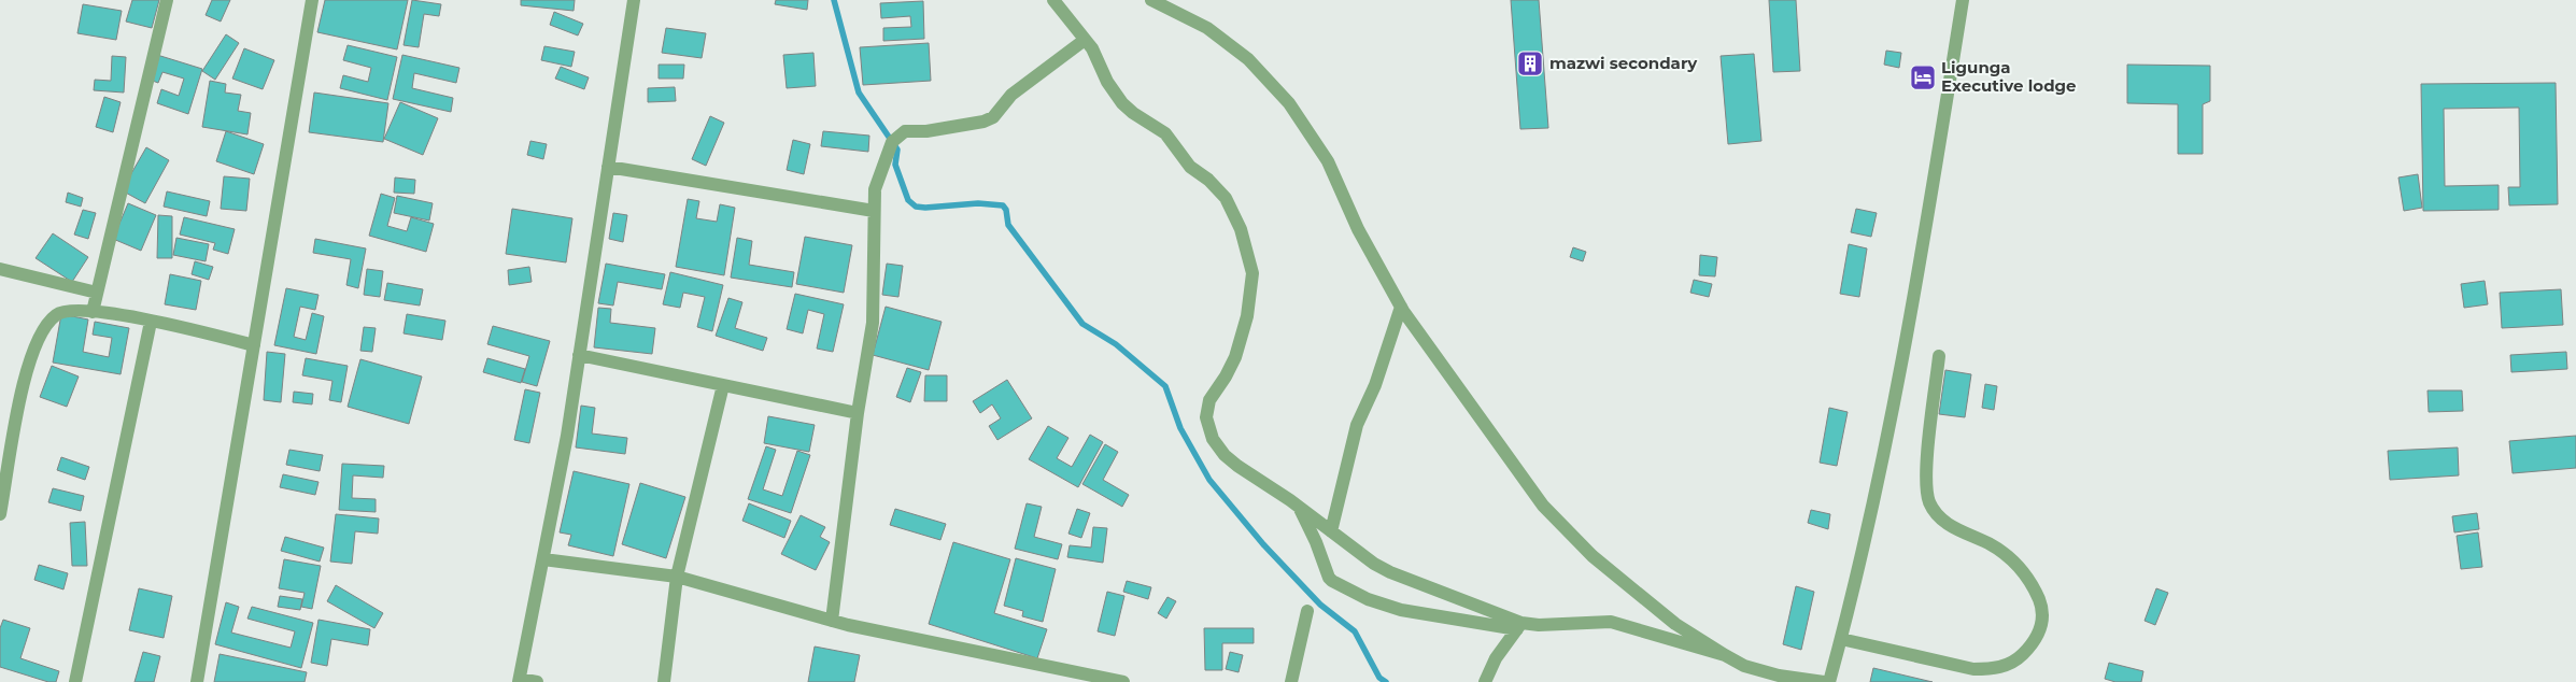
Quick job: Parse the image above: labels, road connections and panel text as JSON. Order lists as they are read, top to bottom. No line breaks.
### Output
{"places":{"building":["mazwi secondary"],"hotel":["Ligunga Executive lodge"]}}
